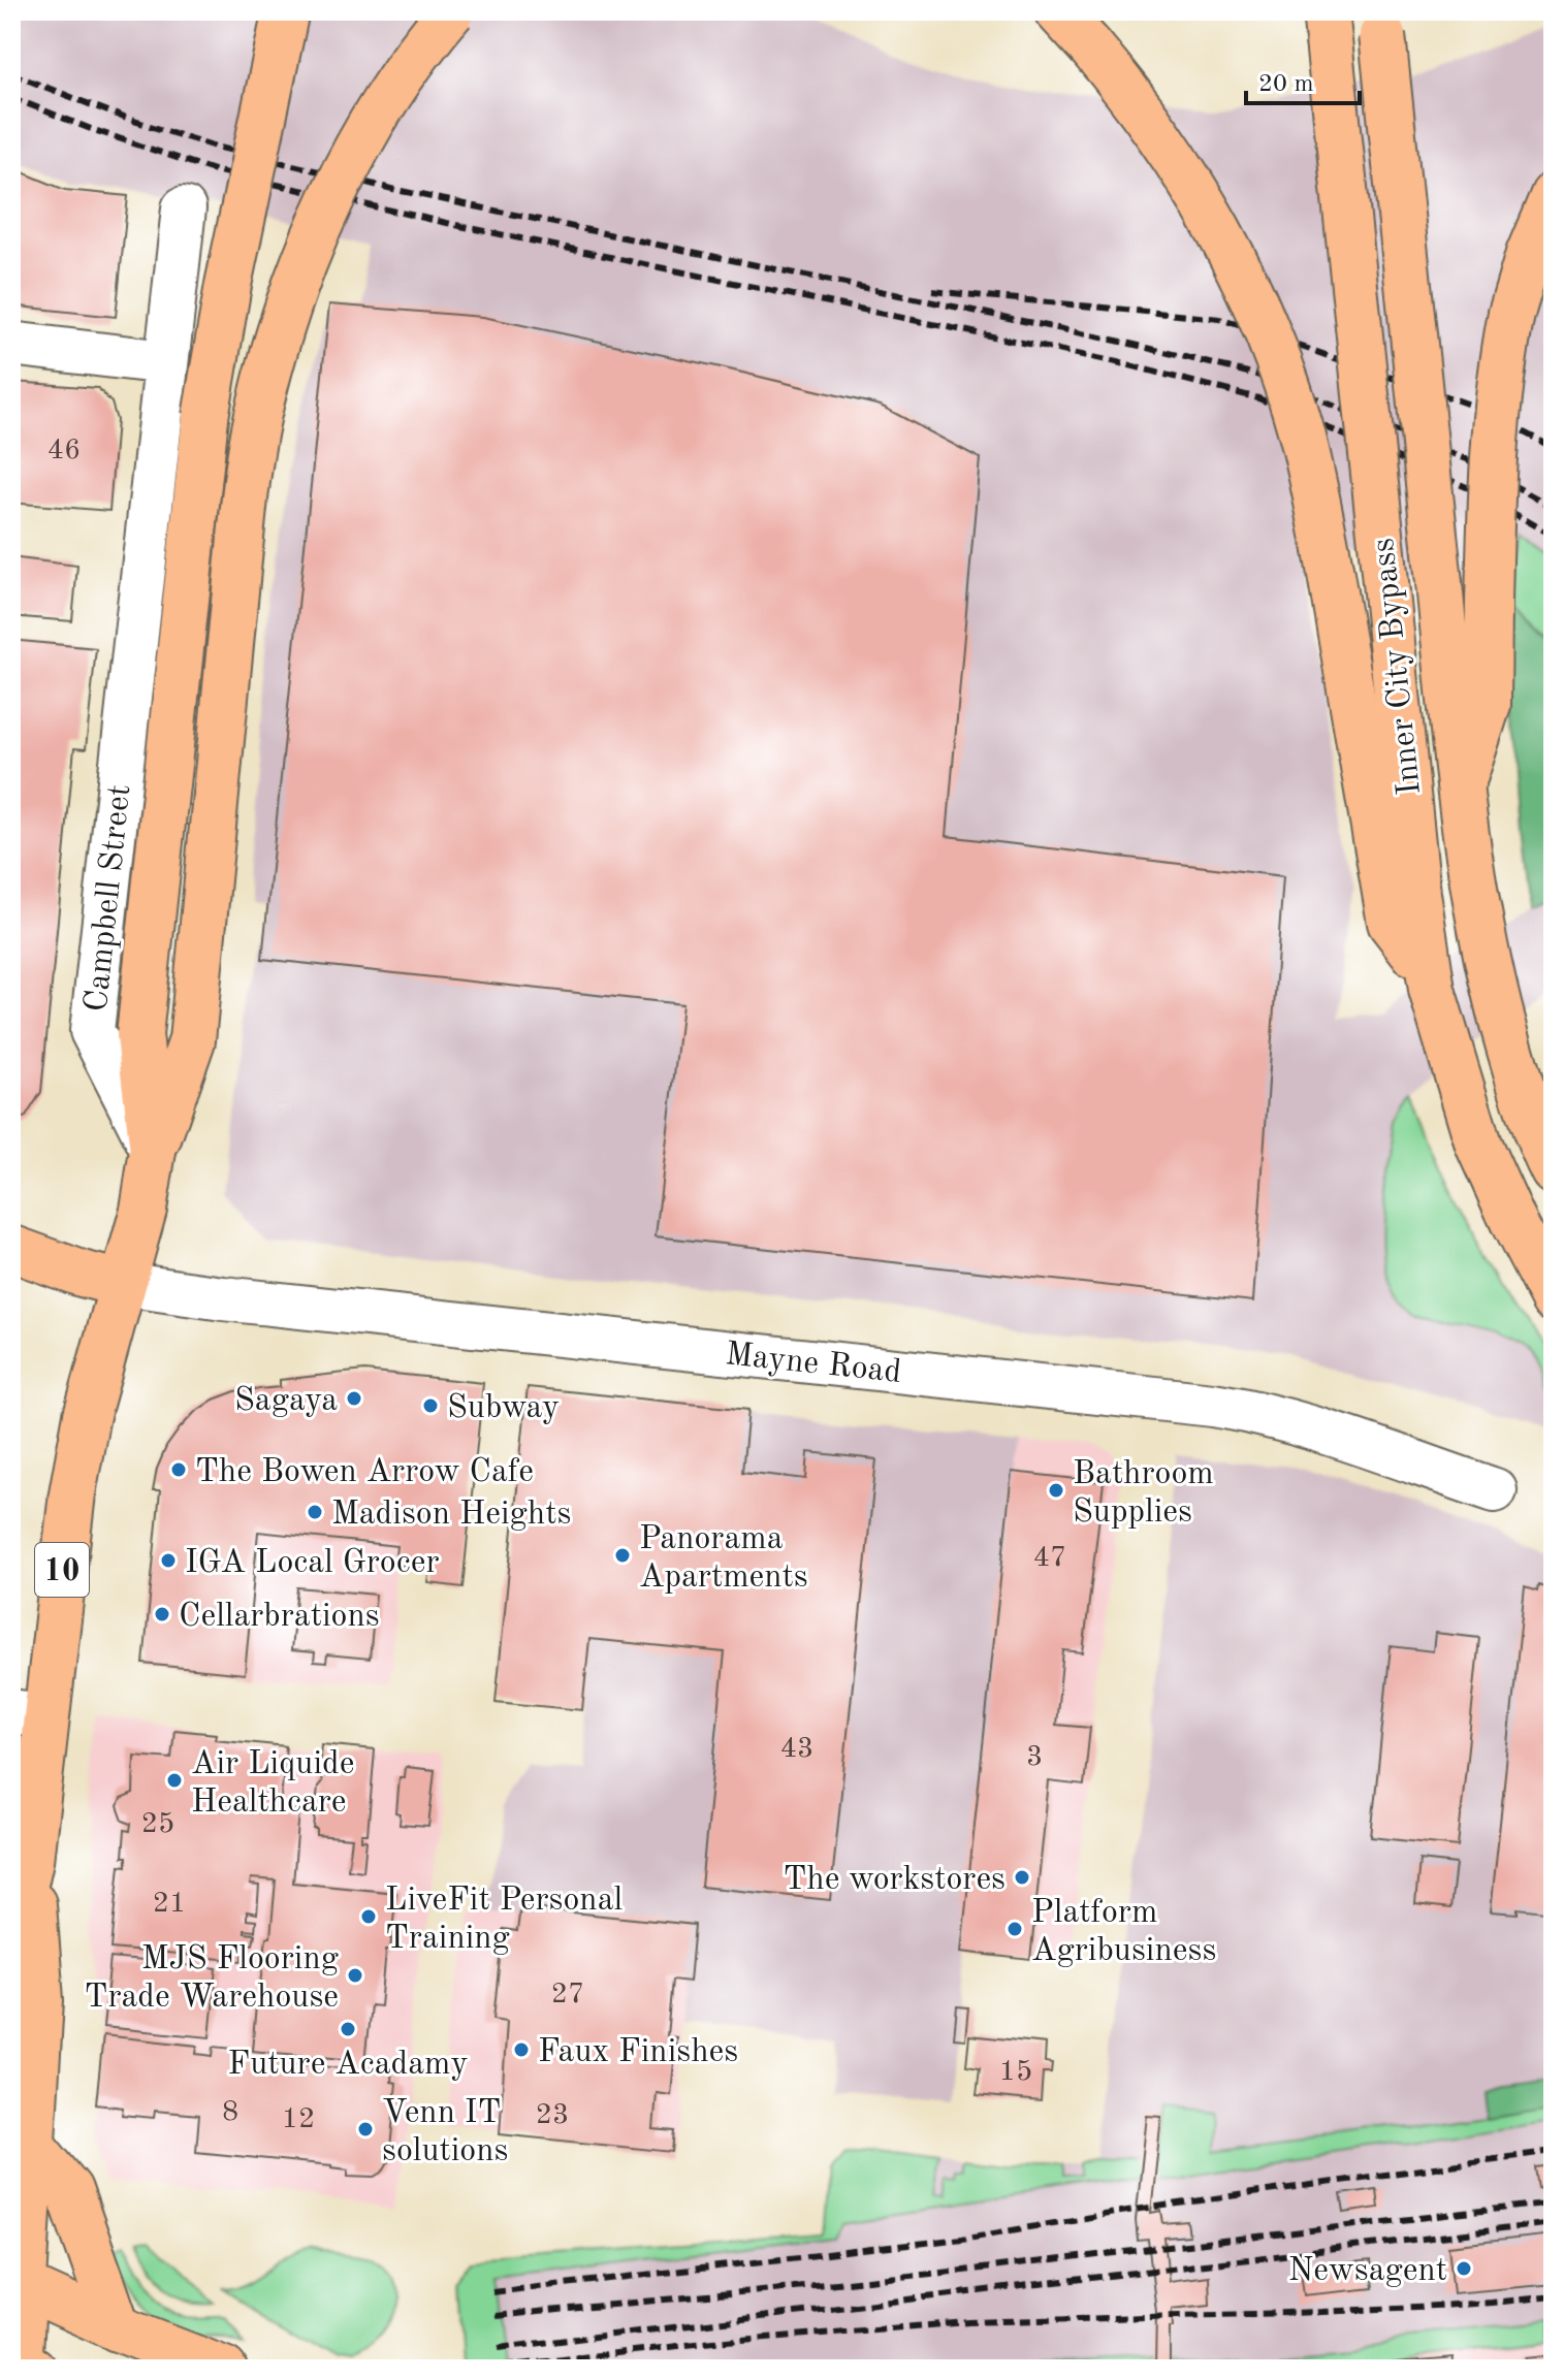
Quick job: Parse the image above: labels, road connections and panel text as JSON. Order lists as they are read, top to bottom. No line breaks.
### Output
{"streets":{"main road":["Inner City Bypass","10"],"street":["Campbell Street","Mayne Road"]},"crossings":[["Mayne Road","10"]],"places":["Sagaya","Subway","The Bowen Arrow Cafe","Bathroom Supplies","Madison Heights","Panorama Apartments","IGA Local Grocer","Cellarbrations","Air Liquide Healthcare","The workstores","LiveFit Personal Training","Platform Agribusiness","MJS Flooring Trade Warehouse","Future Acadamy","Faux Finishes","Venn IT solutions","Newsagent"],"house_numbers":["46","47","43","3","25","21","27","15","8","23","12"],"scale_bar":"20 m"}
